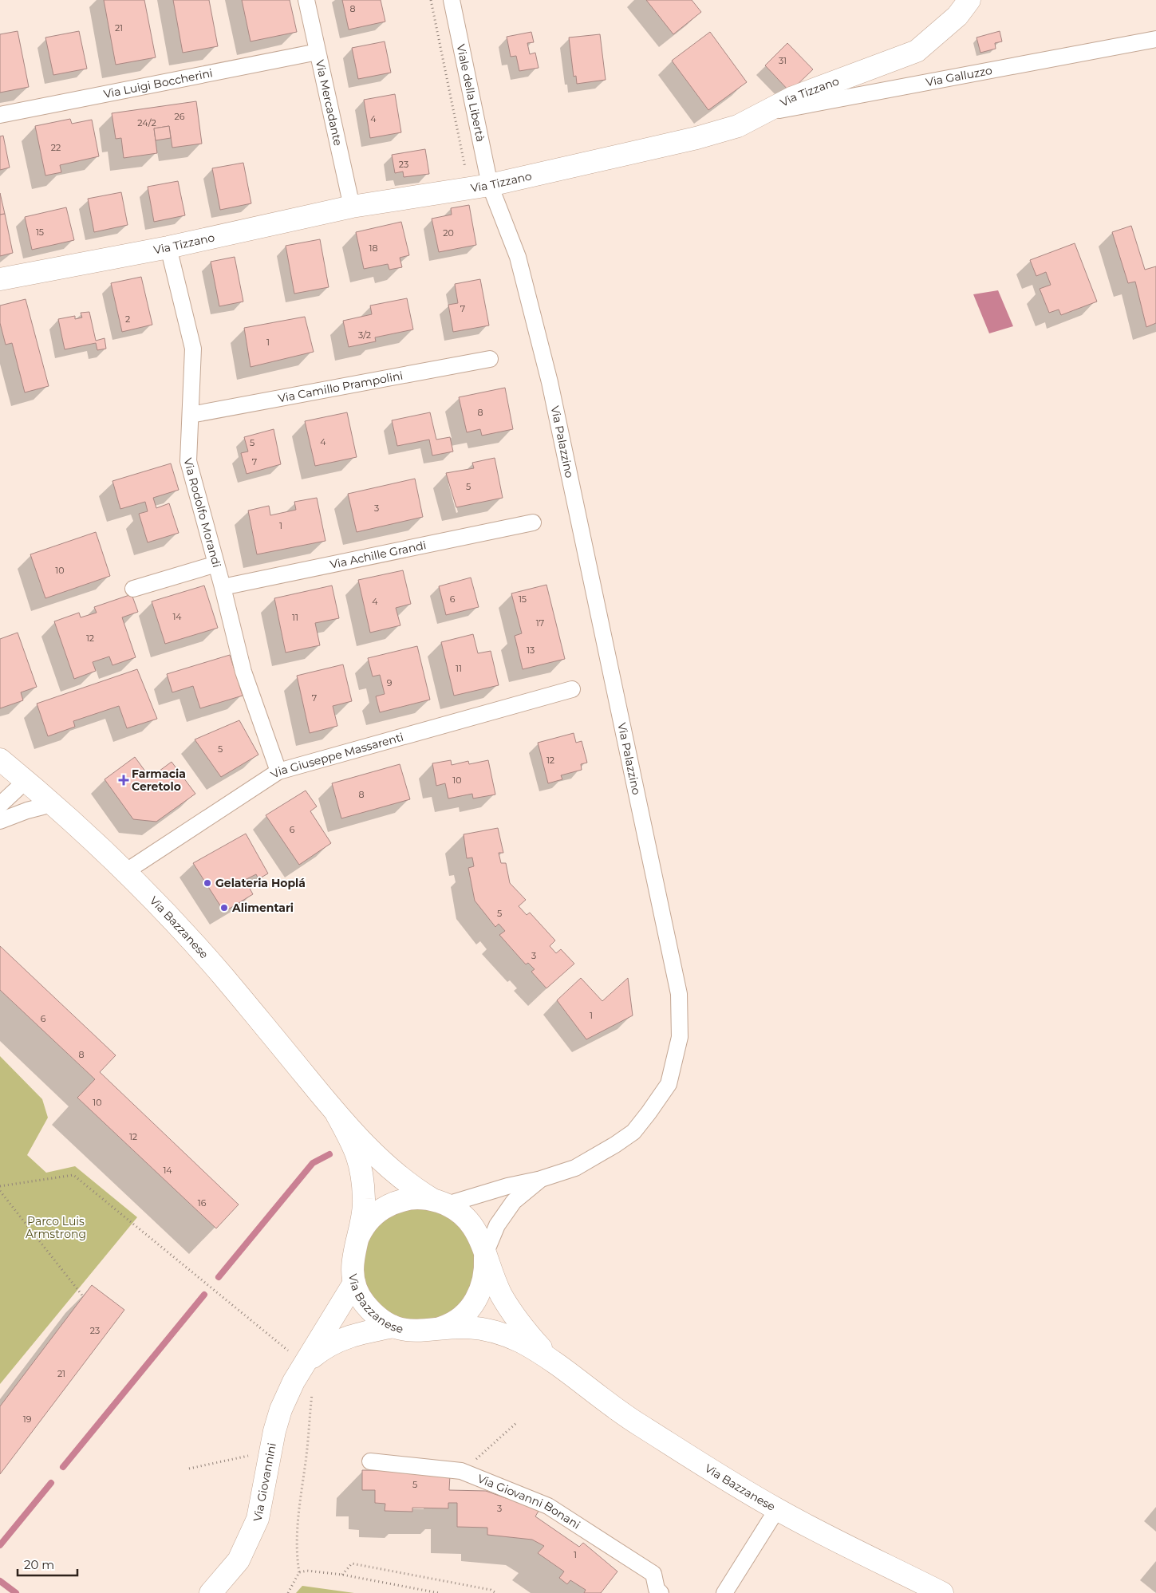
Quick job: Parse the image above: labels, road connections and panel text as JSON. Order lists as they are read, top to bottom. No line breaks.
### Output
{"streets":{"main road":["Via Tizzano","Via Bazzanese","Via Giovannini"],"street":["Via Galluzzo","Via Luigi Boccherini","Viale della Libertà","Via Mercadante","Via Camillo Prampolini","Via Palazzino","Via Rodolfo Morandi","Via Achille Grandi","Via Giuseppe Massarenti","Via Giovanni Bonani"]},"crossings":[["Via Galluzzo","Via Tizzano"],["Via Luigi Boccherini","Via Mercadante"],["Viale della Libertà","Via Tizzano"],["Viale della Libertà","Via Palazzino"],["Via Tizzano","Via Mercadante"],["Via Tizzano","Via Palazzino"],["Via Tizzano","Via Rodolfo Morandi"],["Via Camillo Prampolini","Via Rodolfo Morandi"],["Via Palazzino","Via Bazzanese"],["Via Palazzino","Via Giovannini"],["Via Rodolfo Morandi","Via Achille Grandi"],["Via Rodolfo Morandi","Via Giuseppe Massarenti"],["Via Giuseppe Massarenti","Via Bazzanese"],["Via Bazzanese","Via Giovannini"]],"parks":["Parco Luis Armstrong"],"places":{"health":["Farmacia Ceretolo"],"other":["Gelateria Hoplá","Alimentari"]},"house_numbers":["8","21","31","26","4","24/2","22","23","15","20","18","7","2","3/2","1","8","4","5","7","5","3","1","10","6","15","4","14","11","17","12","13","11","9","7","5","12","10","8","6","5","3","1","6","8","10","12","14","16","23","21","19","5","3","1"],"scale_bar":"20 m"}
